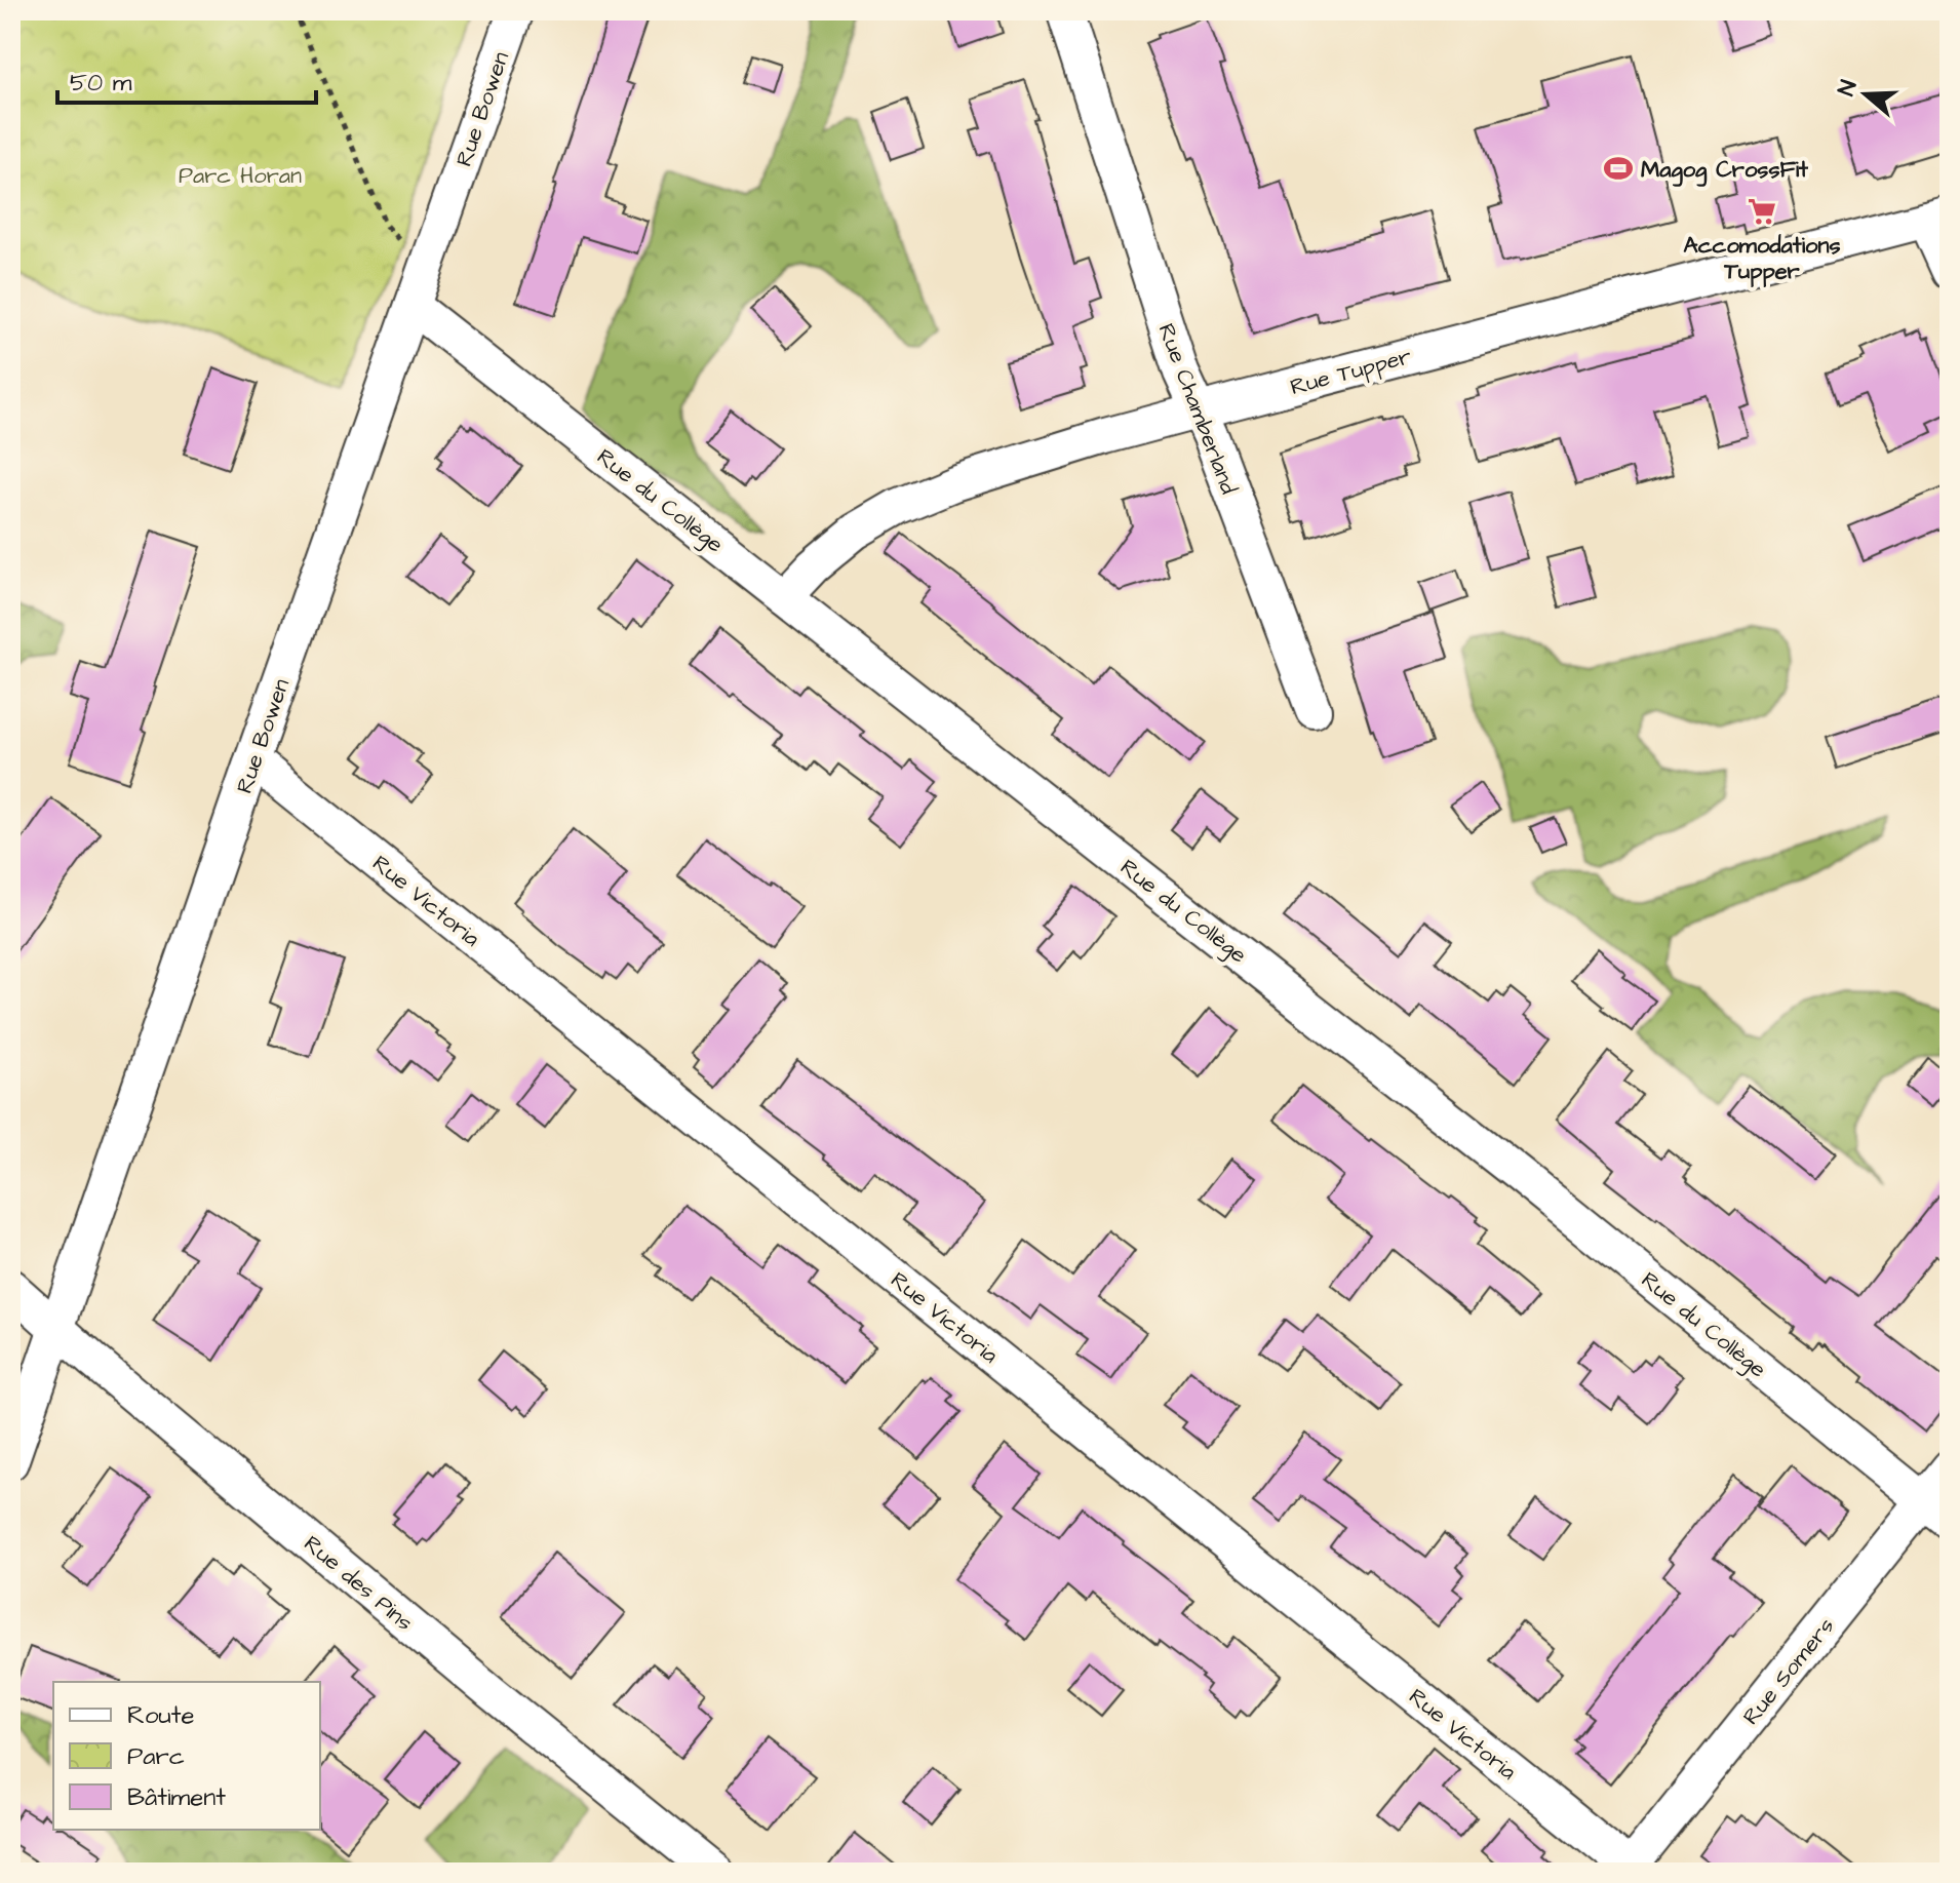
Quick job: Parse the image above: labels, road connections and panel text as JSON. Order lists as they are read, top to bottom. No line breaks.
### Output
{"streets":{"street":["Rue Bowen","Rue Tupper","Rue Chamberland","Rue du Collège","Rue Victoria","Rue des Pins","Rue Somers"]},"crossings":[["Rue Bowen","Rue du Collège"],["Rue Bowen","Rue Victoria"],["Rue Bowen","Rue des Pins"],["Rue Tupper","Rue Chamberland"],["Rue Tupper","Rue du Collège"],["Rue du Collège","Rue Somers"],["Rue Victoria","Rue Somers"]],"parks":["Parc Horan"],"places":{"sports":["Magog CrossFit"],"supermarket":["Accomodations Tupper"]},"legend":["Route","Parc","Bâtiment"],"scale_bar":"50 m","north":"left"}
